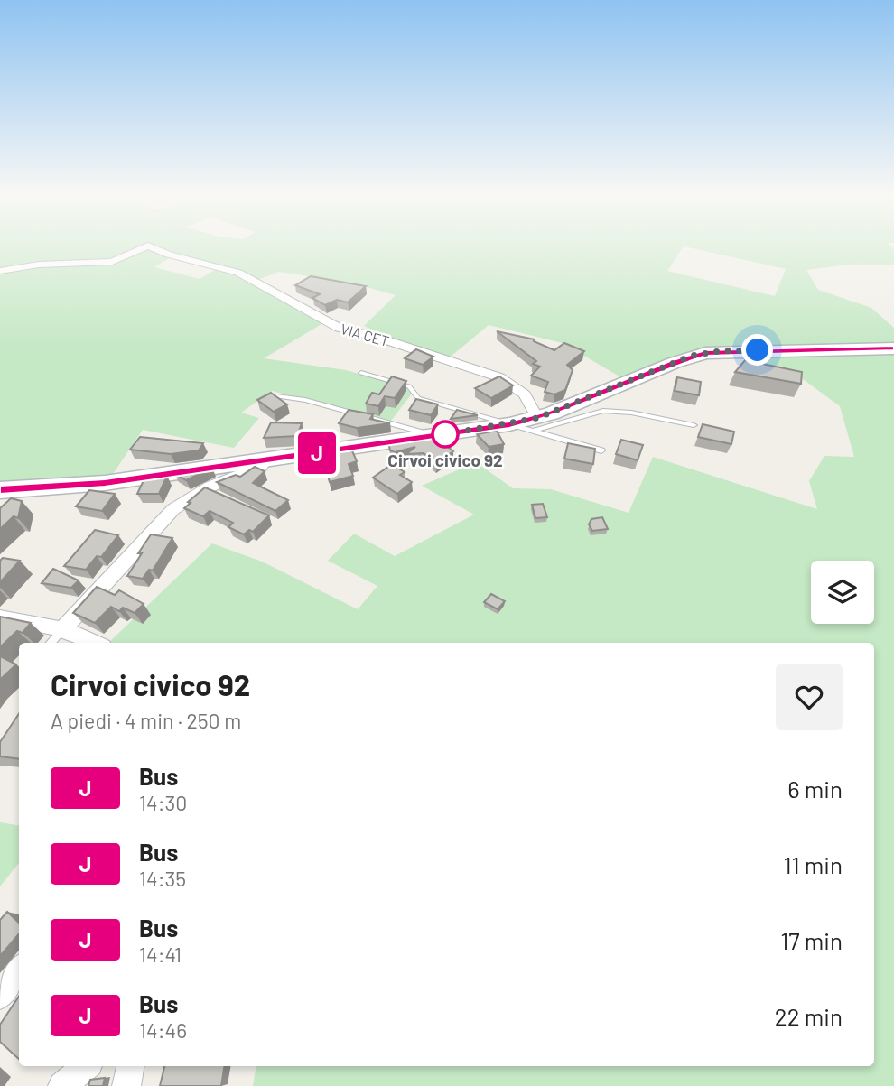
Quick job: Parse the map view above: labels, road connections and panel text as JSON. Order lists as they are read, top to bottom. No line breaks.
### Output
{"streets":{"street":["VIA CET"]},"places":["Cirvoi civico 92"],"lines":["bus line J"],"page":{"on_map":"J","heading":["Cirvoi civico 92","A piedi · 4 min · 250 m"],"list":[{"mark":"J","name":"Bus","note":"14:30","value":"6 min"},{"mark":"J","name":"Bus","note":"14:35","value":"11 min"},{"mark":"J","name":"Bus","note":"14:41","value":"17 min"},{"mark":"J","name":"Bus","note":"14:46","value":"22 min"}]}}
